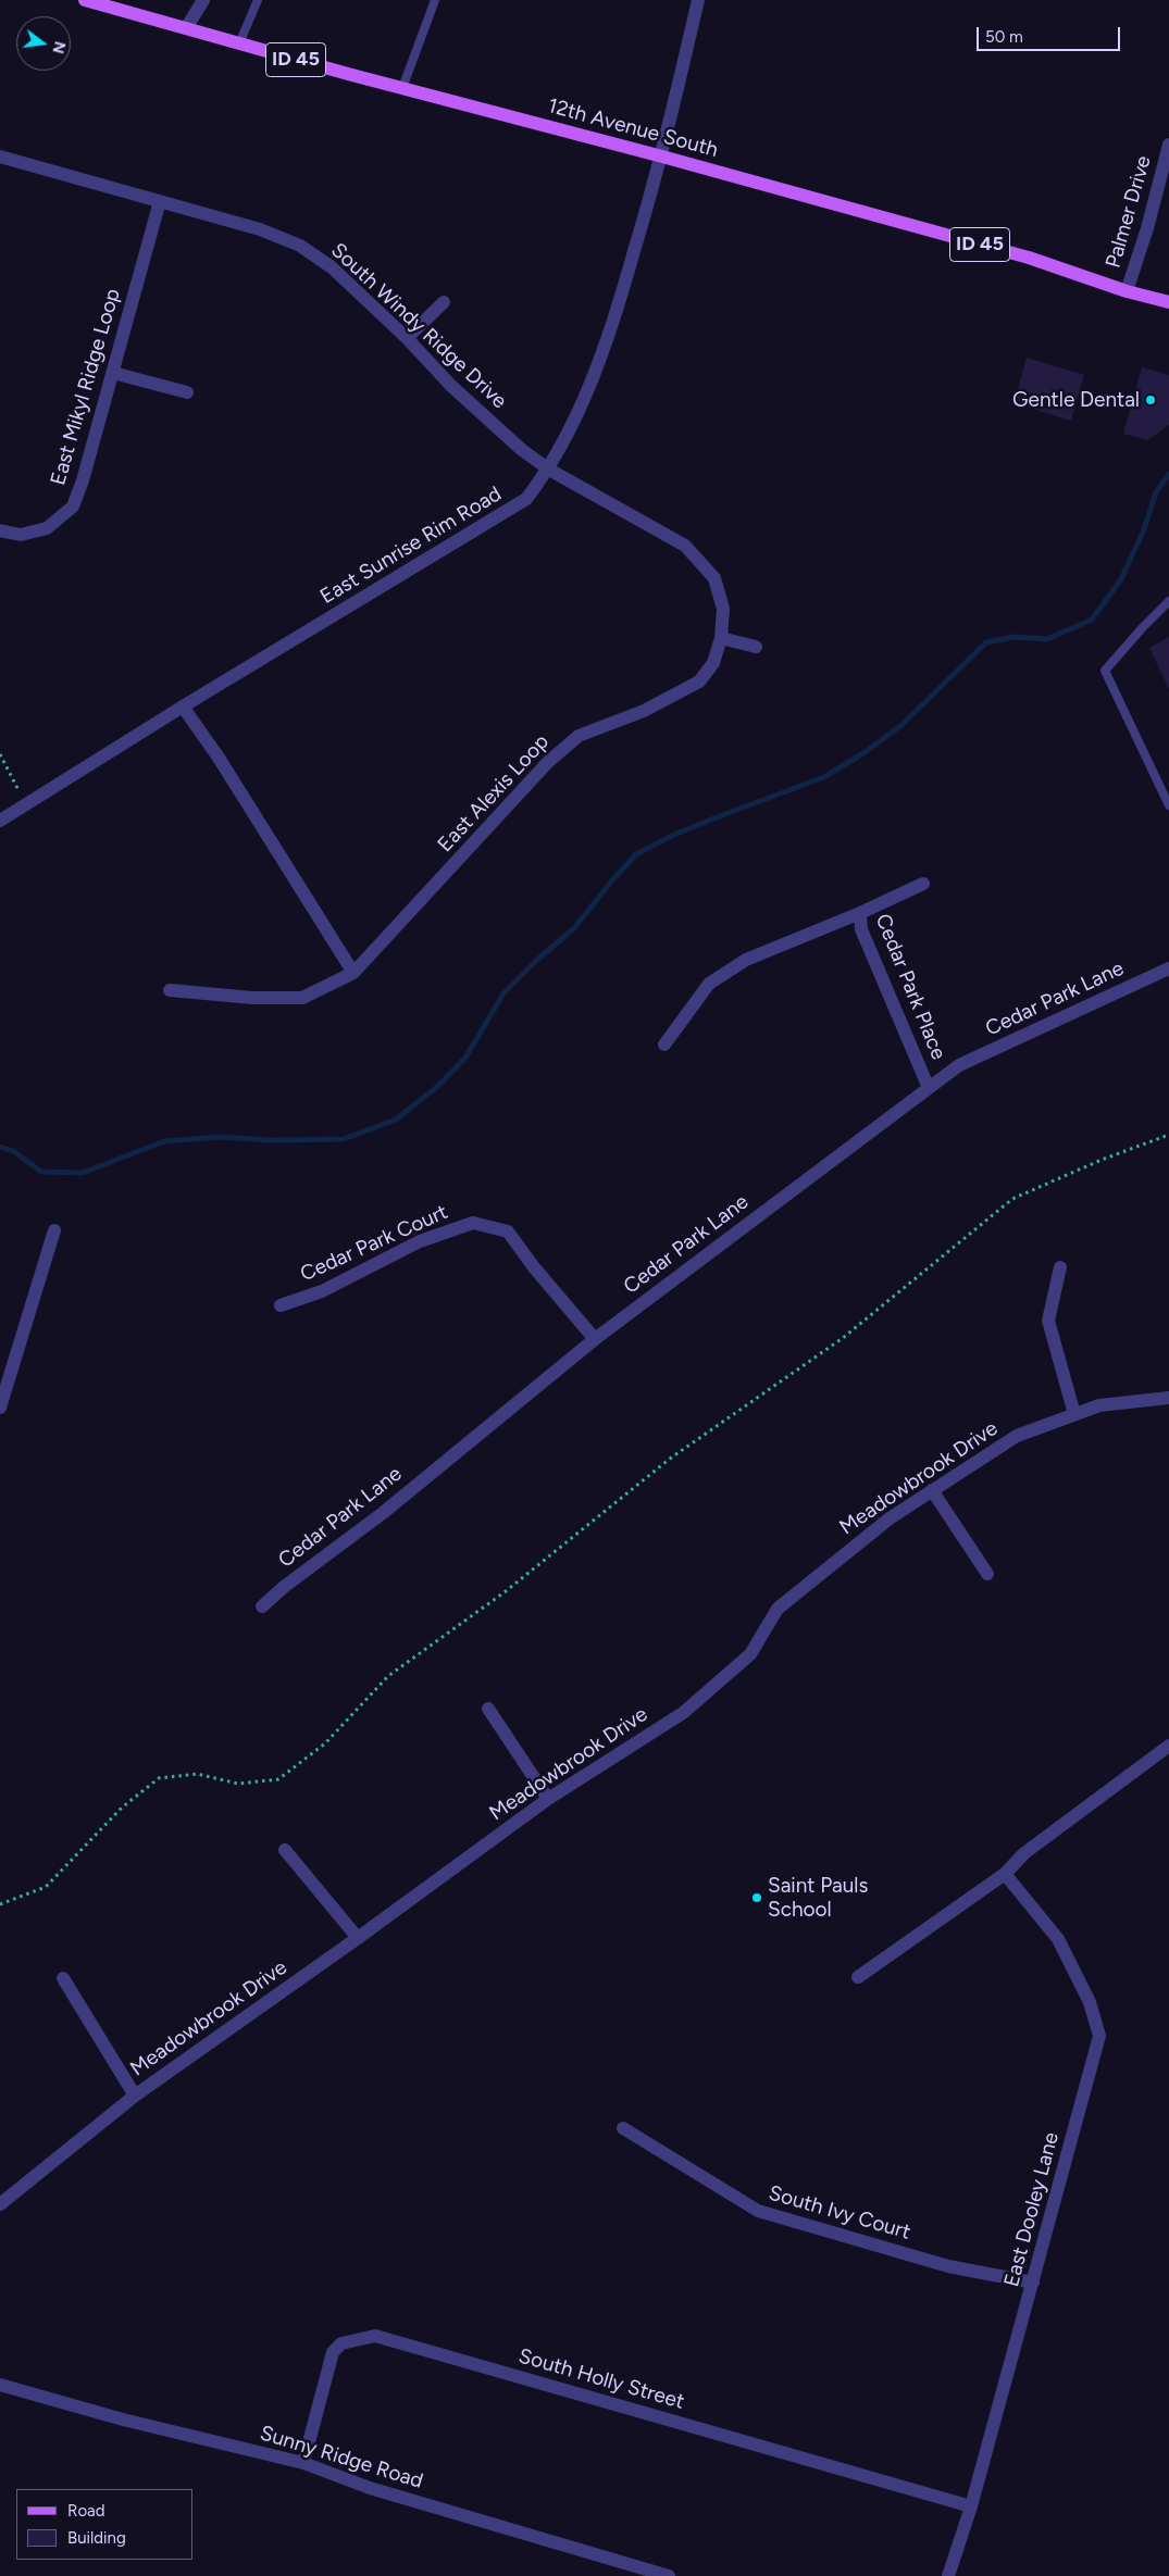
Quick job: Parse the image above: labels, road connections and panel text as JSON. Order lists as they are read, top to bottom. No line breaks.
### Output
{"streets":{"main road":["ID 45","12th Avenue South"],"street":["Palmer Drive","South Windy Ridge Drive","East Mikyl Ridge Loop","East Sunrise Rim Road","East Alexis Loop","Cedar Park Place","Cedar Park Lane","Cedar Park Court","Meadowbrook Drive","East Dooley Lane","South Ivy Court","South Holly Street","Sunny Ridge Road"]},"crossings":[["12th Avenue South","Palmer Drive"],["12th Avenue South","East Sunrise Rim Road"],["South Windy Ridge Drive","East Mikyl Ridge Loop"],["South Windy Ridge Drive","East Sunrise Rim Road"],["South Windy Ridge Drive","East Alexis Loop"],["East Sunrise Rim Road","East Alexis Loop"],["Cedar Park Place","Cedar Park Lane"],["Cedar Park Lane","Cedar Park Court"],["East Dooley Lane","South Ivy Court"],["East Dooley Lane","South Holly Street"],["South Holly Street","Sunny Ridge Road"]],"places":["Gentle Dental","Saint Pauls School"],"legend":["Road","Building"],"scale_bar":"50 m","north":"right"}
